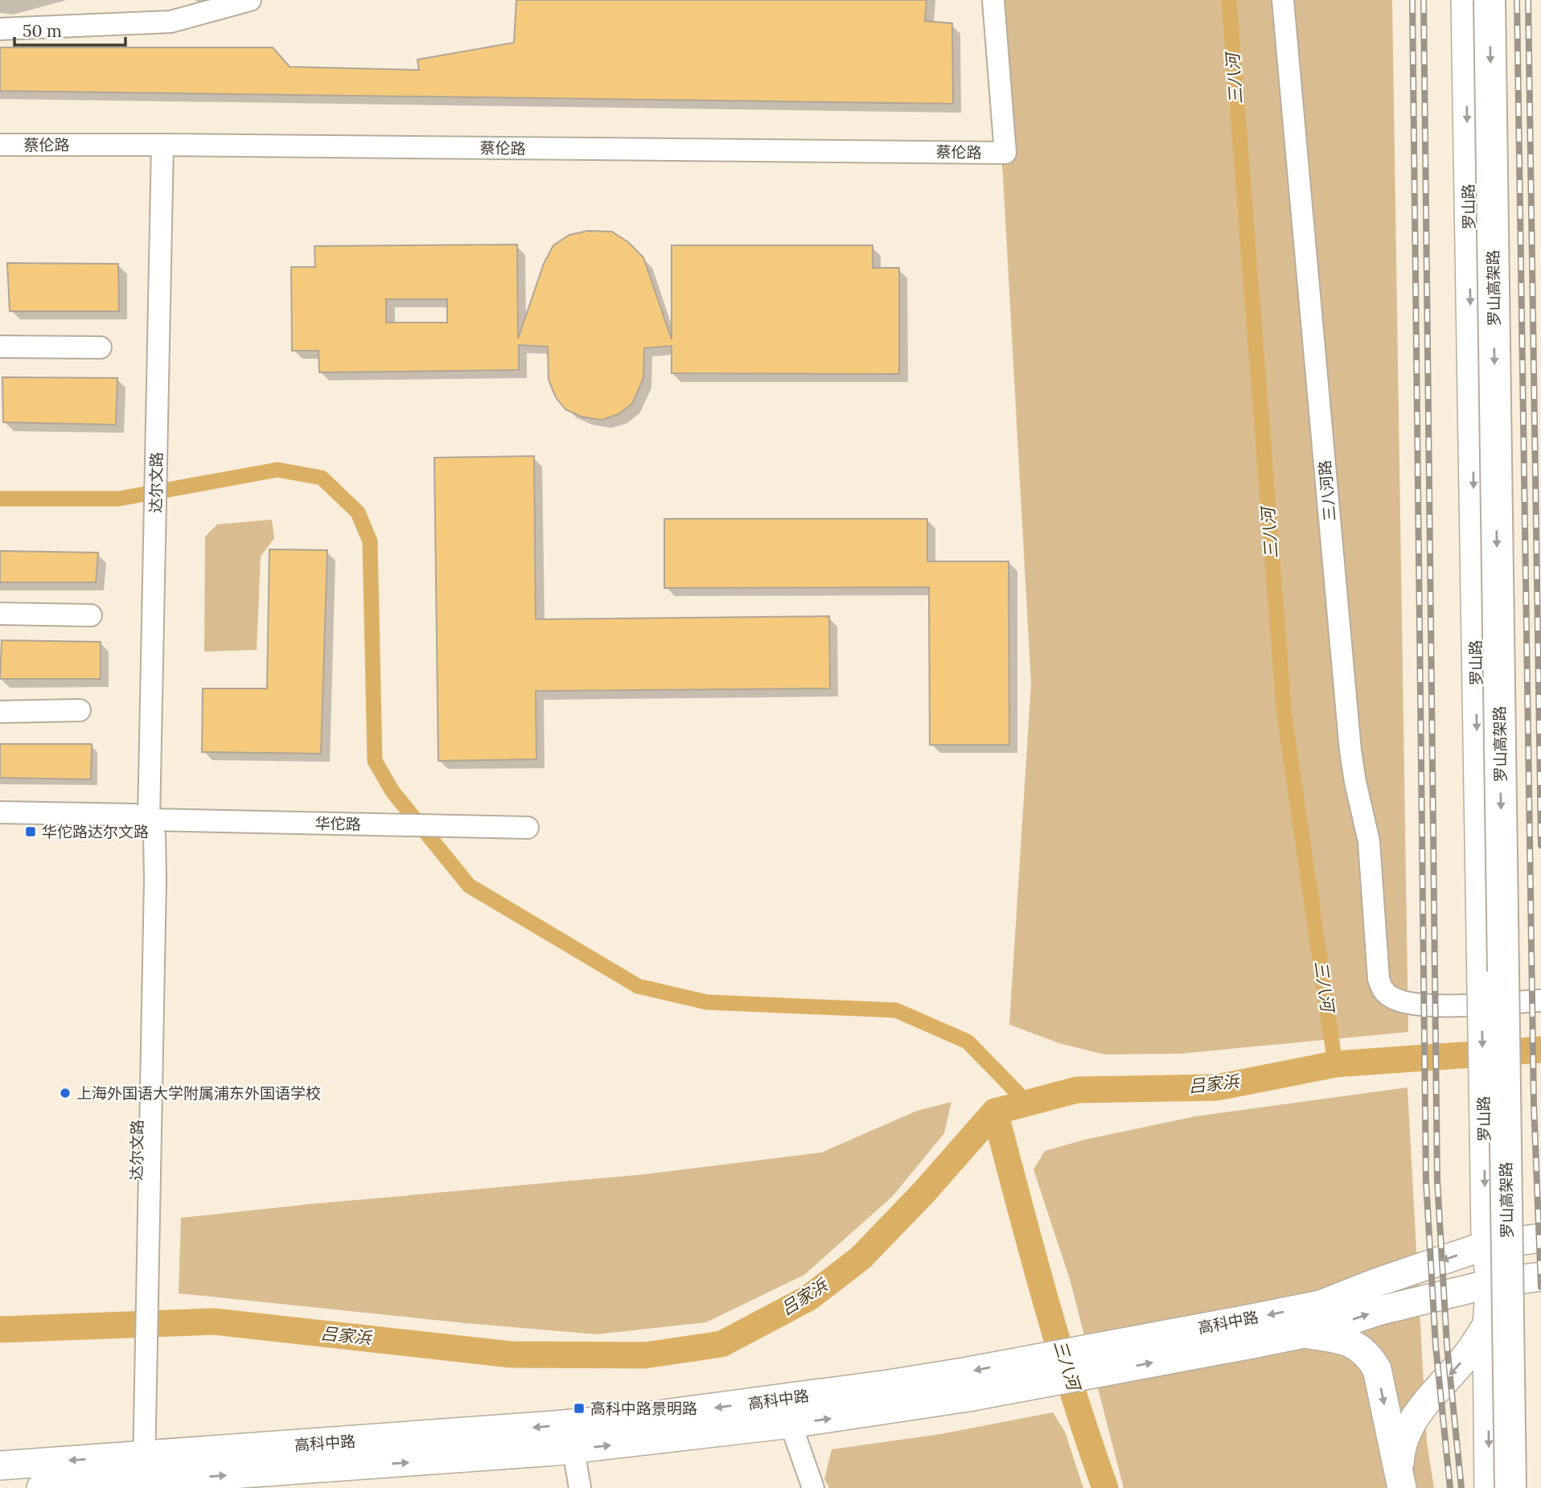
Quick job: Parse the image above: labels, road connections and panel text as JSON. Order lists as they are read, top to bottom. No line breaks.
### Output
{"streets":{"highway":["罗山高架路"],"main road":["罗山路","高科中路"],"street":["蔡伦路","达尔文路","三八河路","华佗路"]},"crossings":[["蔡伦路","达尔文路"],["罗山路","高科中路"],["达尔文路","华佗路"],["达尔文路","高科中路"]],"one_way":["罗山路","罗山高架路"],"water":["三八河","吕家浜"],"places":{"transit":["华佗路达尔文路","高科中路景明路"],"other":["上海外国语大学附属浦东外国语学校"]},"scale_bar":"50 m"}
